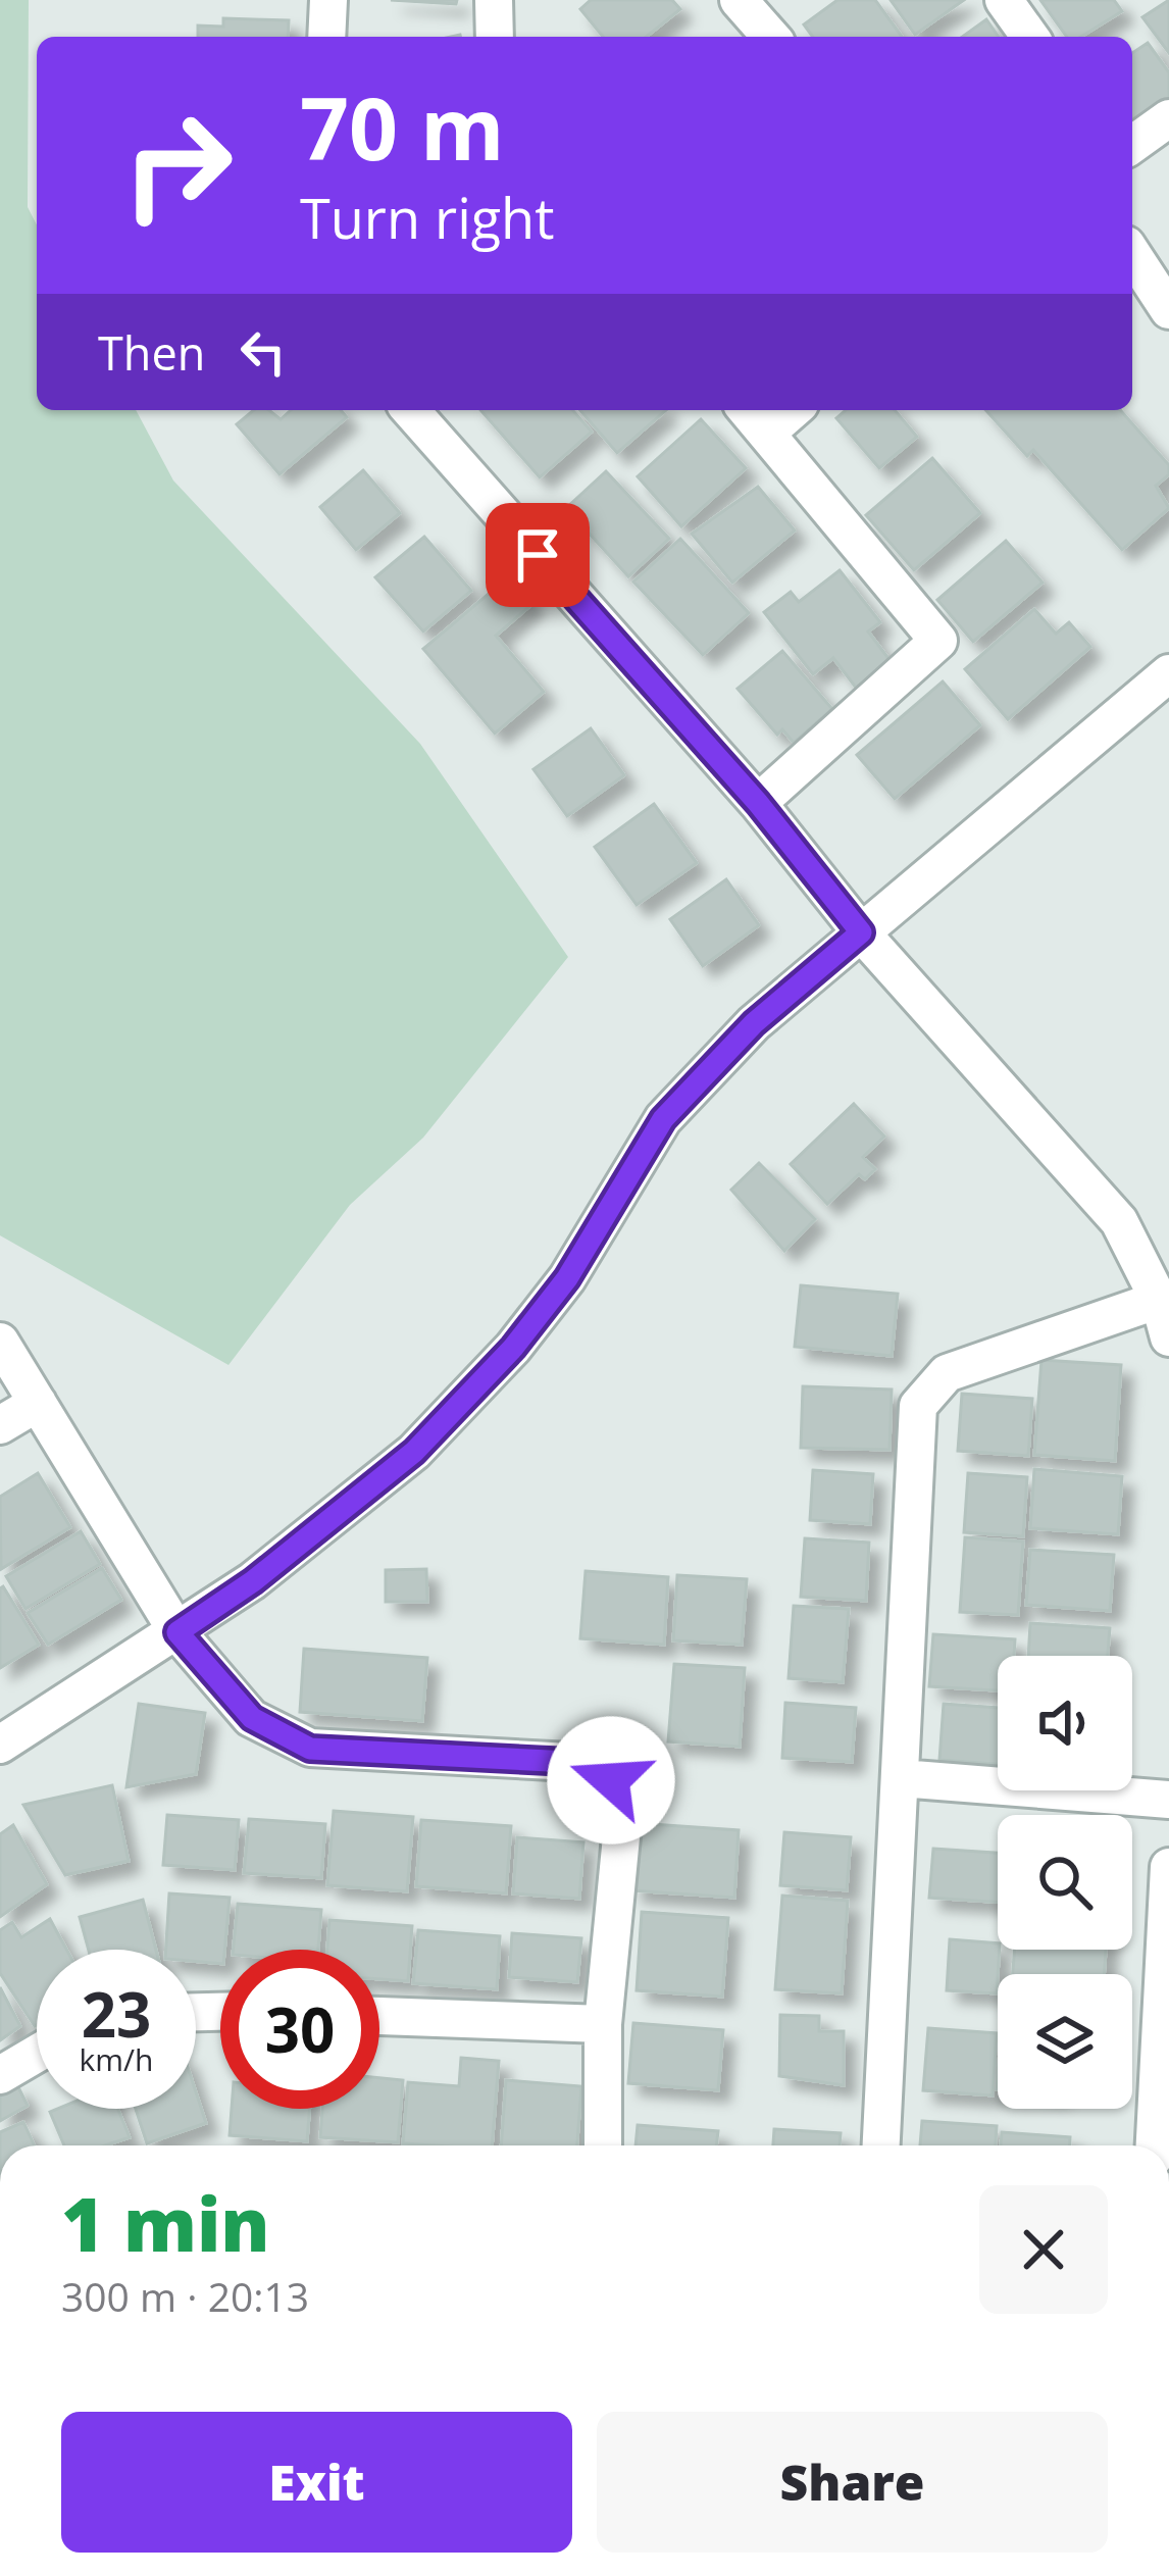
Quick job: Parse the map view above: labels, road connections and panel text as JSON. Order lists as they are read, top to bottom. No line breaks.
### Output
{"page":{"turn":["70 m","Turn right"],"then":"Then","speed":"23 km/h","limit":"30","heading":["1 min","300 m · 20:13"],"buttons":["Exit","Share"]}}
